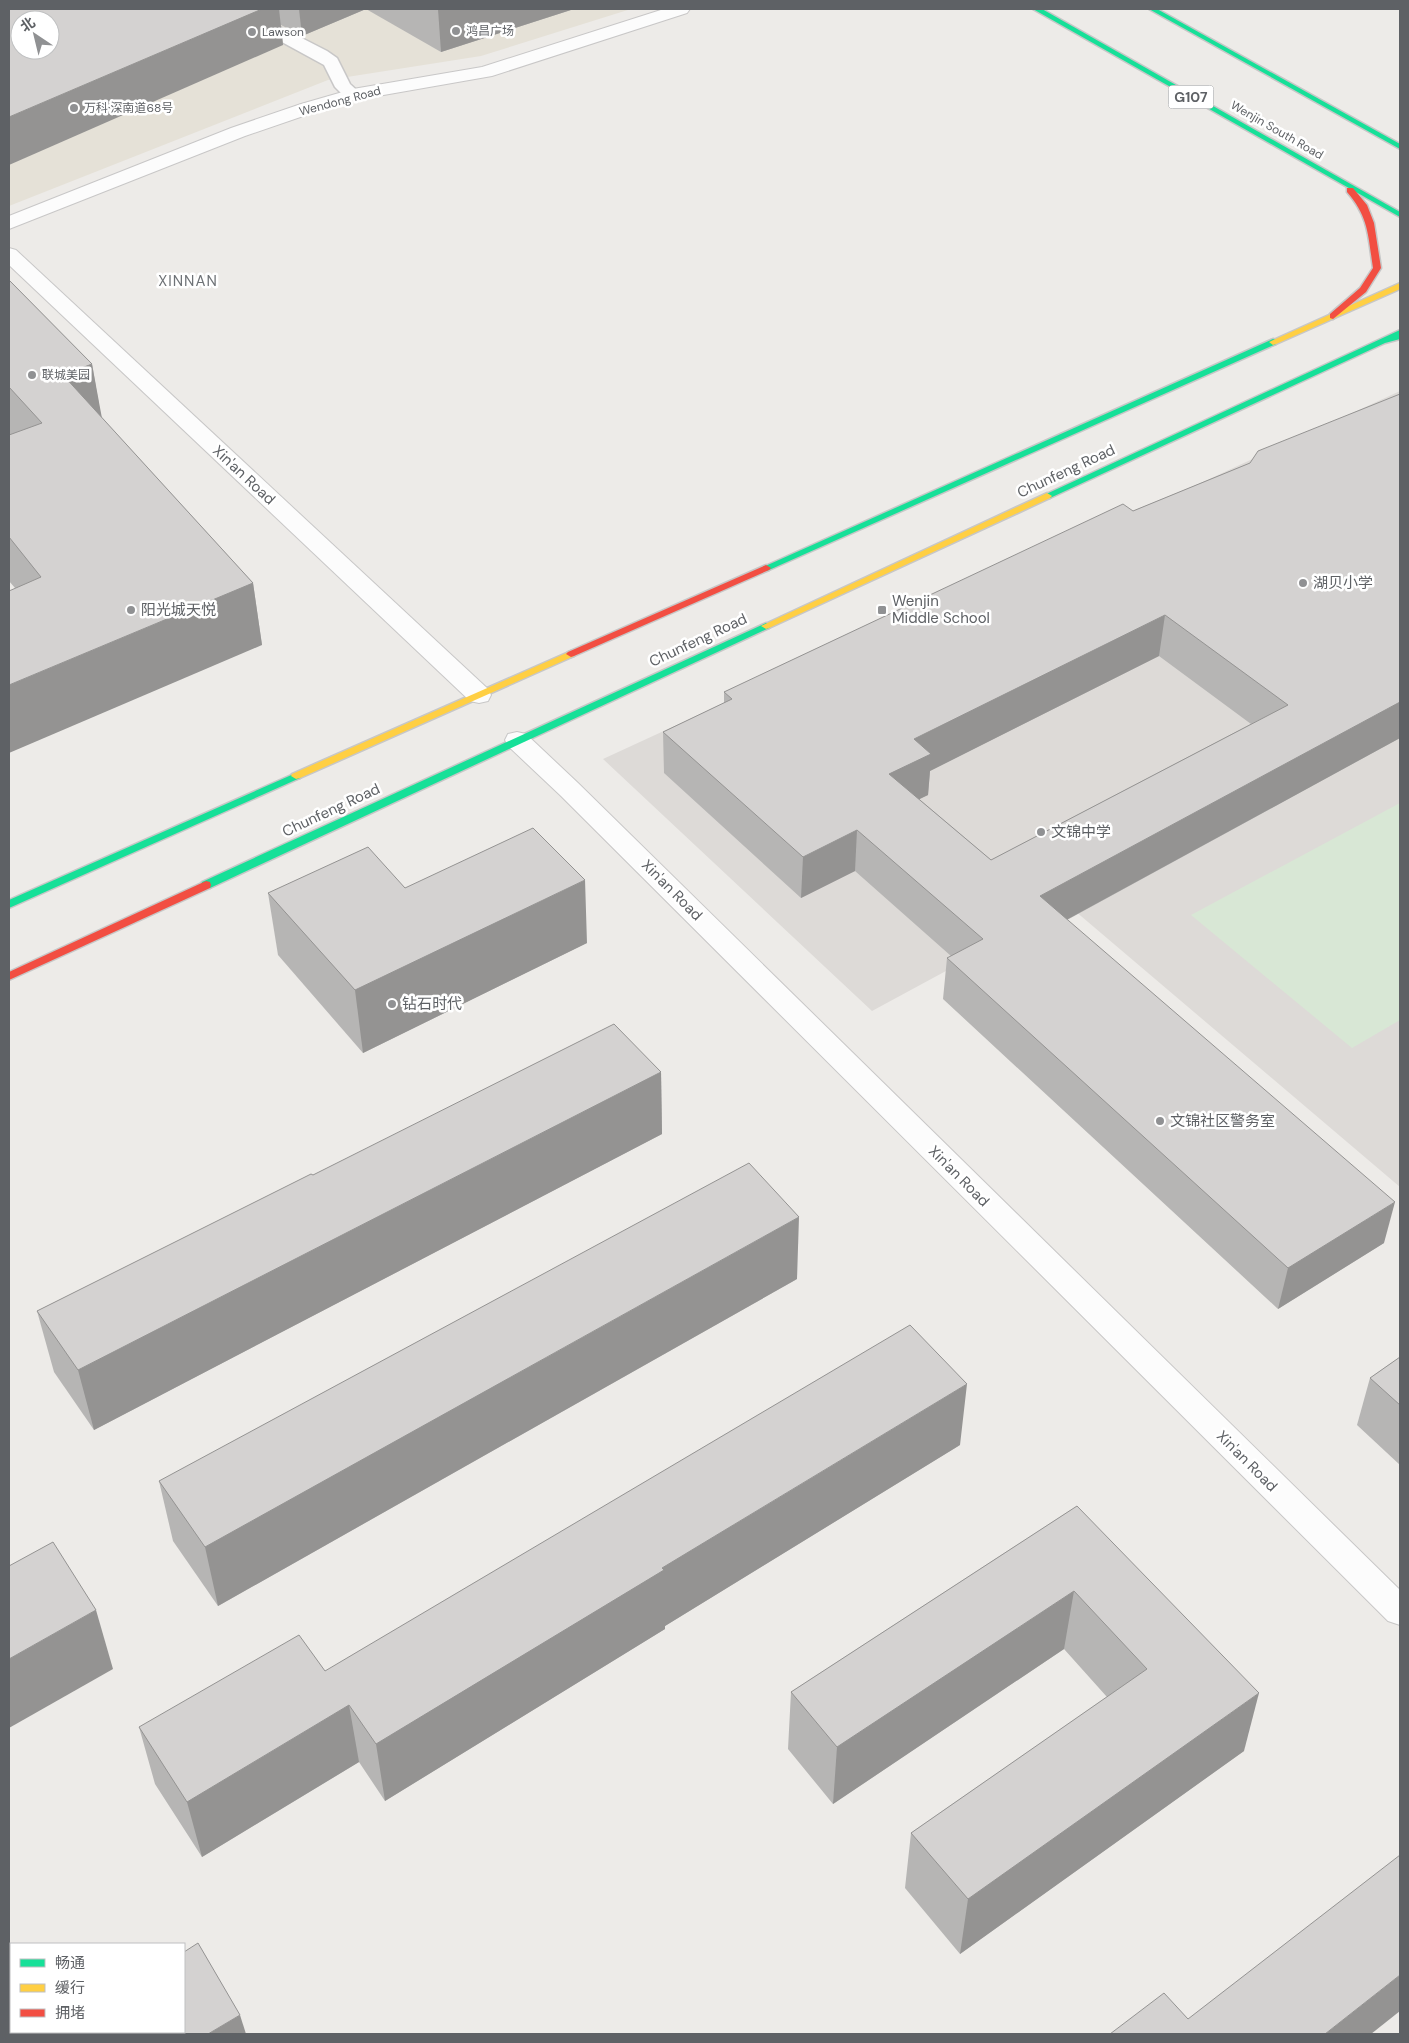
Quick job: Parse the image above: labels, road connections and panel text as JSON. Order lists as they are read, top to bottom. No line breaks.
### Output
{"streets":{"main road":["G107","Wenjin South Road","Chunfeng Road"],"street":["Wendong Road","Xin'an Road"]},"crossings":[["Chunfeng Road","Xin'an Road"]],"districts":["XINNAN"],"places":{"other":["鸿昌广场","Lawson","万科·深南道68号","联城美园","湖贝小学","阳光城天悦","文锦中学","钻石时代","文锦社区警务室"],"transit":["Wenjin Middle School"]},"legend":["畅通","缓行","拥堵"],"north":"top left"}
